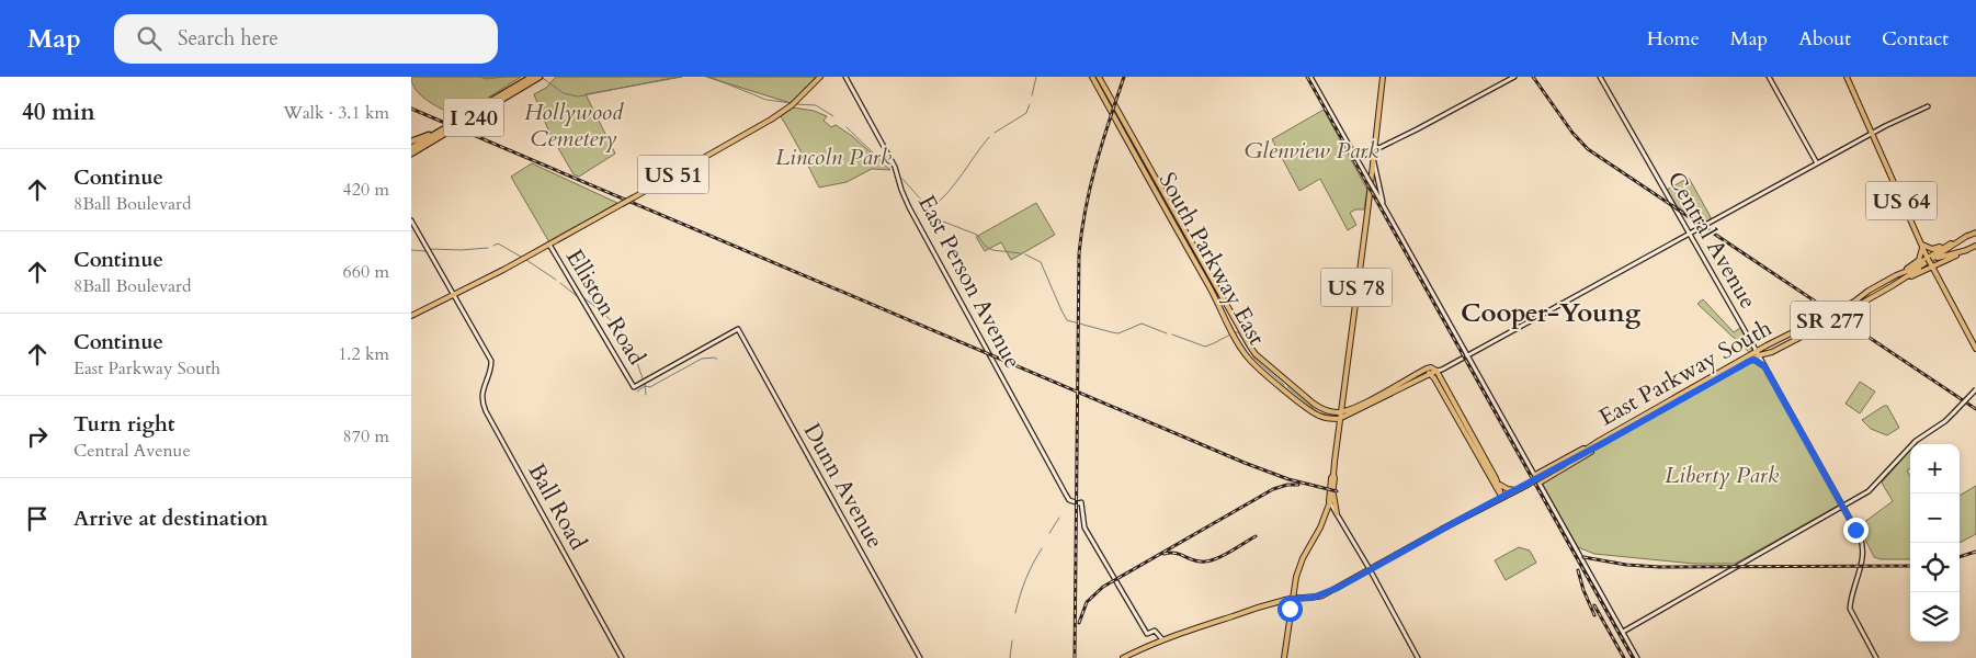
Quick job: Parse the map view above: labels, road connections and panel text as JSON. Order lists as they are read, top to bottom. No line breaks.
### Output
{"streets":{"highway":["I 240"],"main road":["US 51","US 64","Central Avenue","South Parkway East","East Person Avenue","US 78","Elliston Road","SR 277","East Parkway South","Dunn Avenue","Ball Road"]},"crossings":[["US 51","Elliston Road"],["US 51","Ball Road"],["US 64","East Parkway South"],["Central Avenue","East Parkway South"],["South Parkway East","US 78"],["US 78","SR 277"],["Elliston Road","Dunn Avenue"],["SR 277","East Parkway South"]],"districts":["Cooper-Young"],"parks":["Hollywood Cemetery","Glenview Park","Lincoln Park","Liberty Park"],"page":{"header":"Map","search":"Search here","nav":["Home","Map","About","Contact"],"heading":["40 min","Walk · 3.1 km"],"list":[["Continue","8Ball Boulevard","420 m"],["Continue","8Ball Boulevard","660 m"],["Continue","East Parkway South","1.2 km"],["Turn right","Central Avenue","870 m"],"Arrive at destination"],"map_buttons":["+","−"]}}
